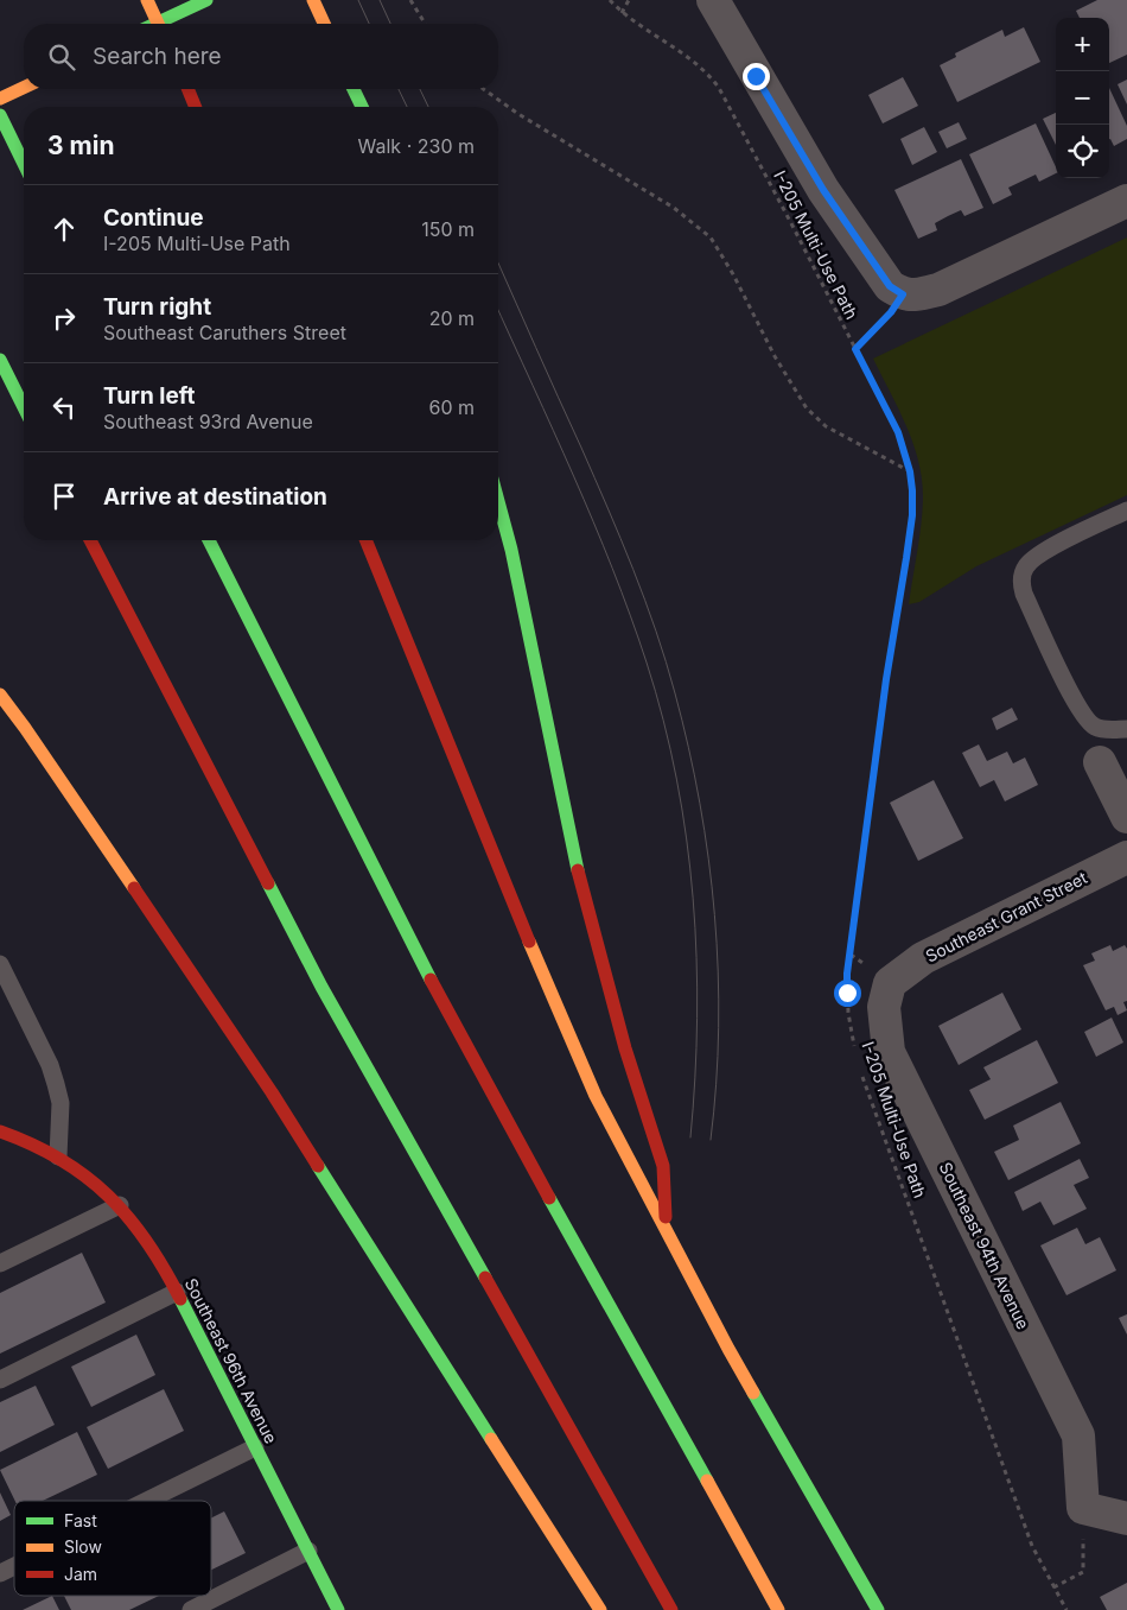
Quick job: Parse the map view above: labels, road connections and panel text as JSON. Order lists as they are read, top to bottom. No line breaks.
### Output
{"streets":{"main road":["Southeast 96th Avenue"],"street":["Southeast Grant Street","Southeast 94th Avenue"],"path":["I-205 Multi-Use Path"]},"crossings":[["Southeast Grant Street","Southeast 94th Avenue"]],"legend":["Fast","Slow","Jam"],"page":{"map_buttons":["+","−"],"search":"Search here","heading":["3 min","Walk · 230 m"],"list":[["Continue","I-205 Multi-Use Path","150 m"],["Turn right","Southeast Caruthers Street","20 m"],["Turn left","Southeast 93rd Avenue","60 m"],"Arrive at destination"]}}
